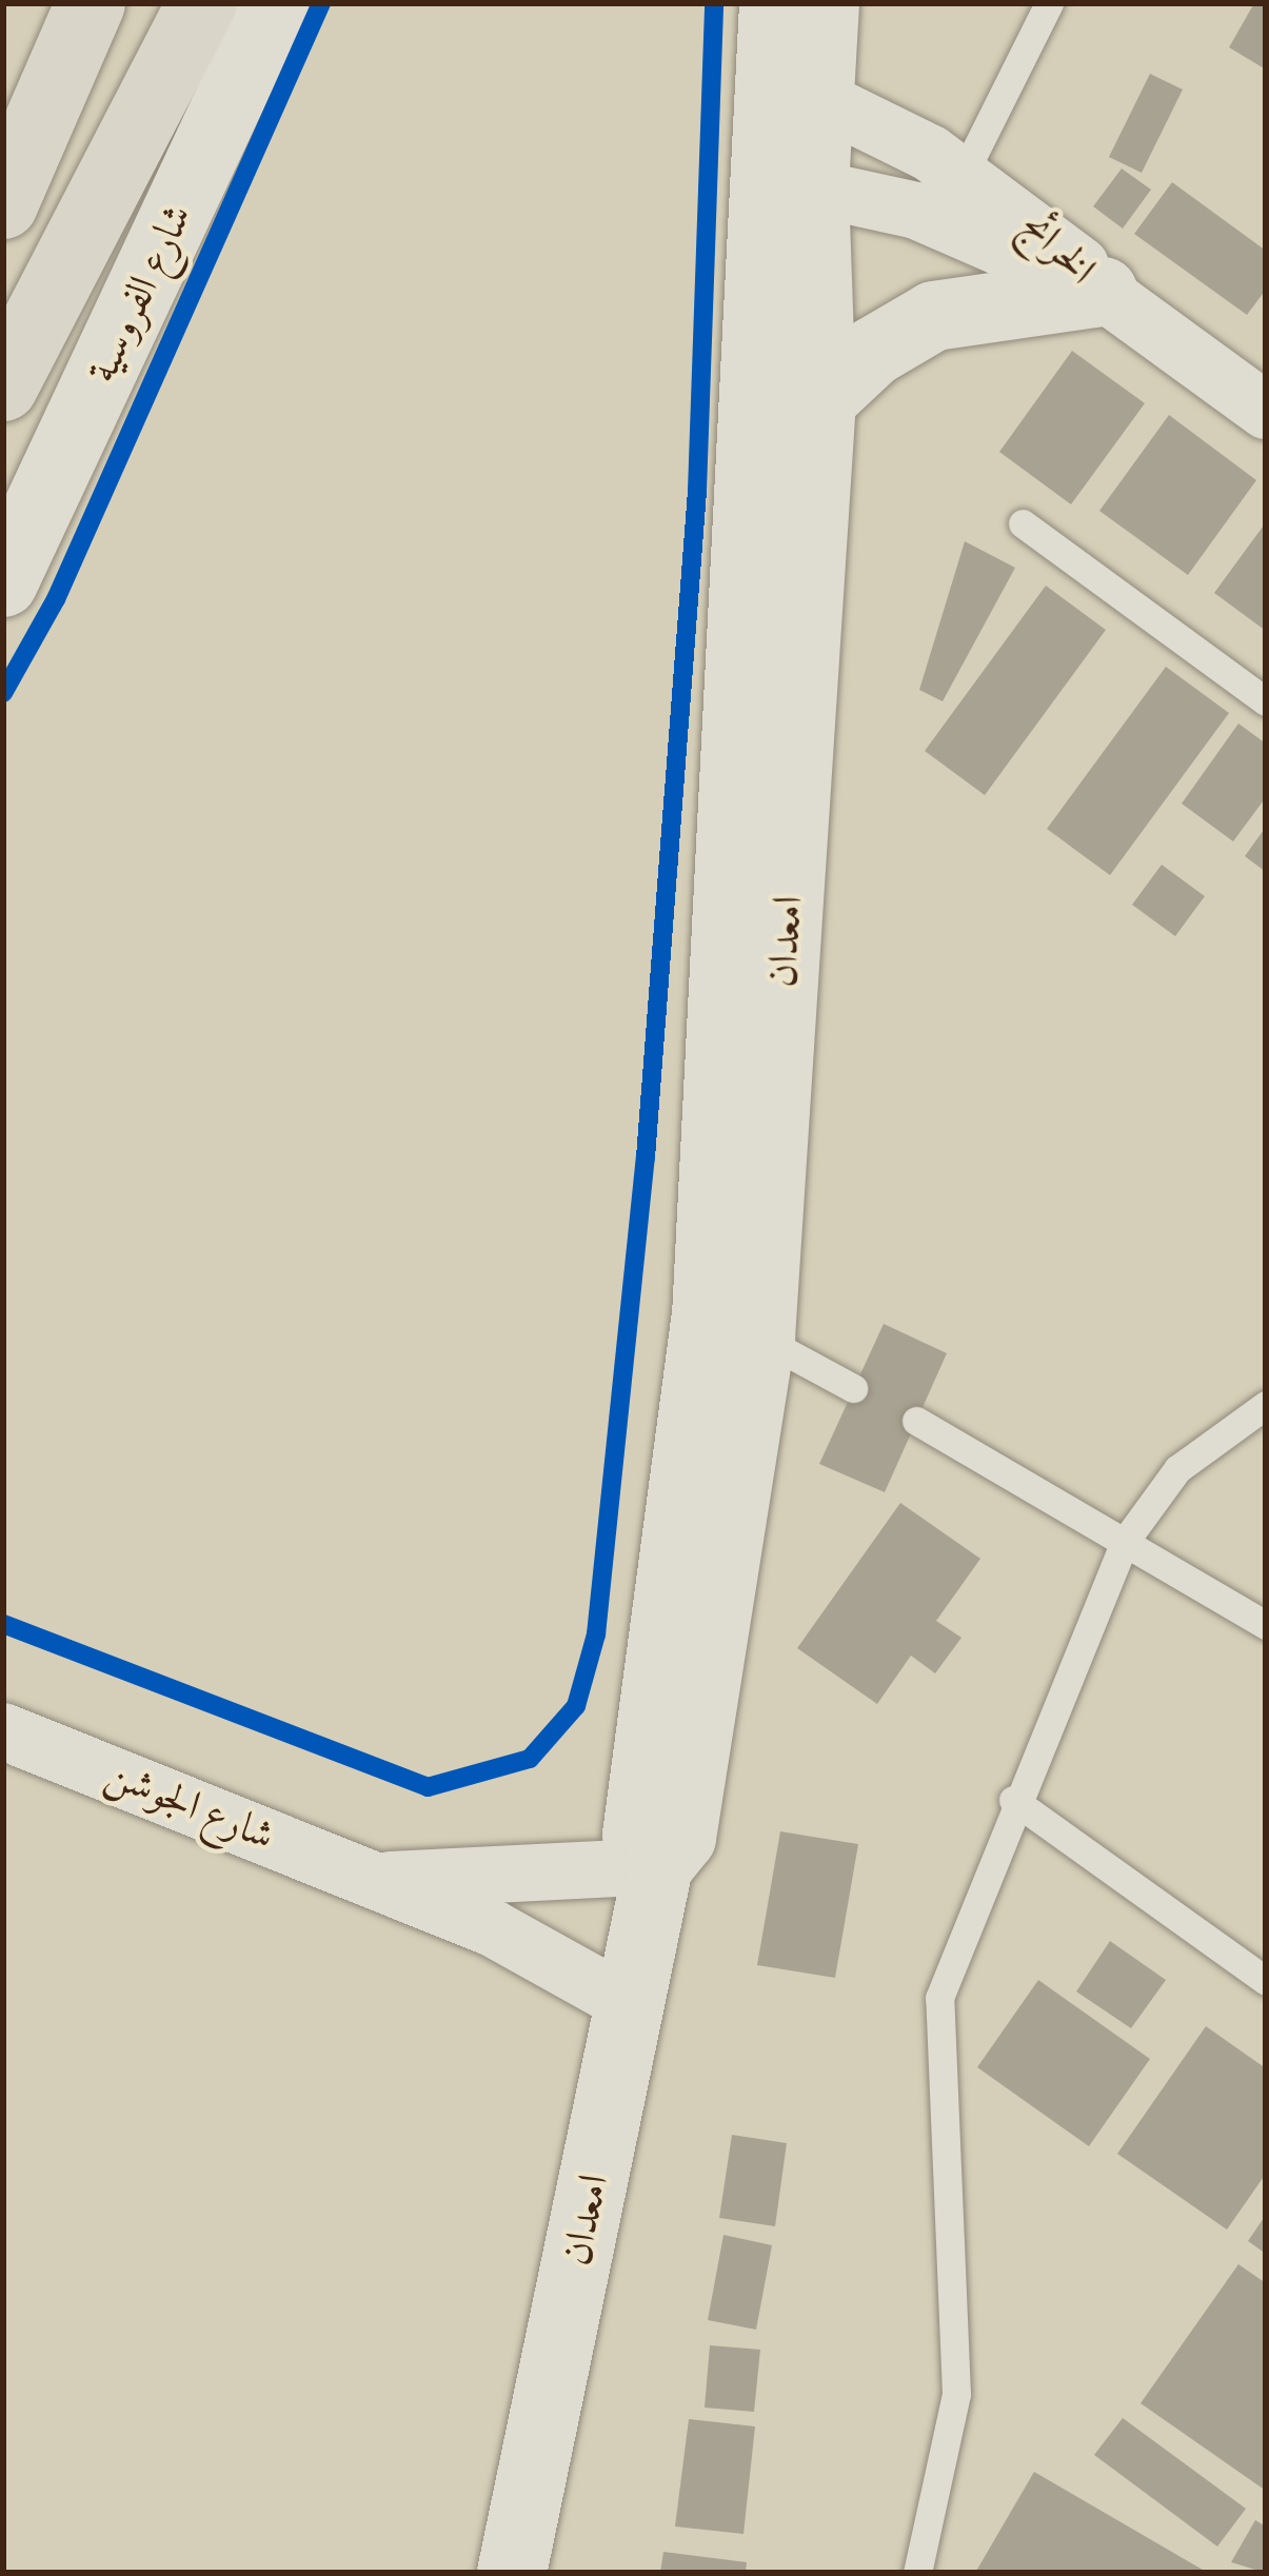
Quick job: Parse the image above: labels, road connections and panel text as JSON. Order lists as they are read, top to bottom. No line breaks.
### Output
{"streets":{"street":["الخرائج","شارع الفروسية","امعدان","شارع الجوشن"]},"crossings":[["الخرائج","امعدان"],["امعدان","شارع الجوشن"]]}
